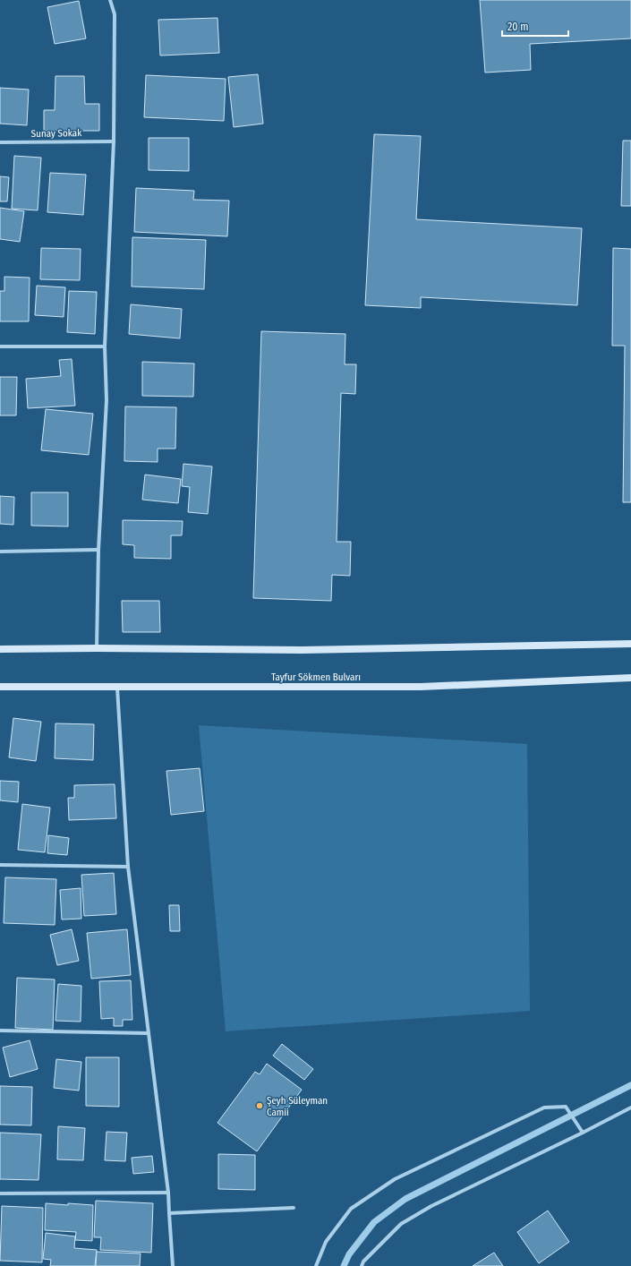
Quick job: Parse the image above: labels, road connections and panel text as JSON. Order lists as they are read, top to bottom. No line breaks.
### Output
{"streets":{"main road":["Tayfur Sökmen Bulvarı"],"street":["Sunay Sokak"]},"places":["Şeyh Süleyman Camii"],"scale_bar":"20 m"}
